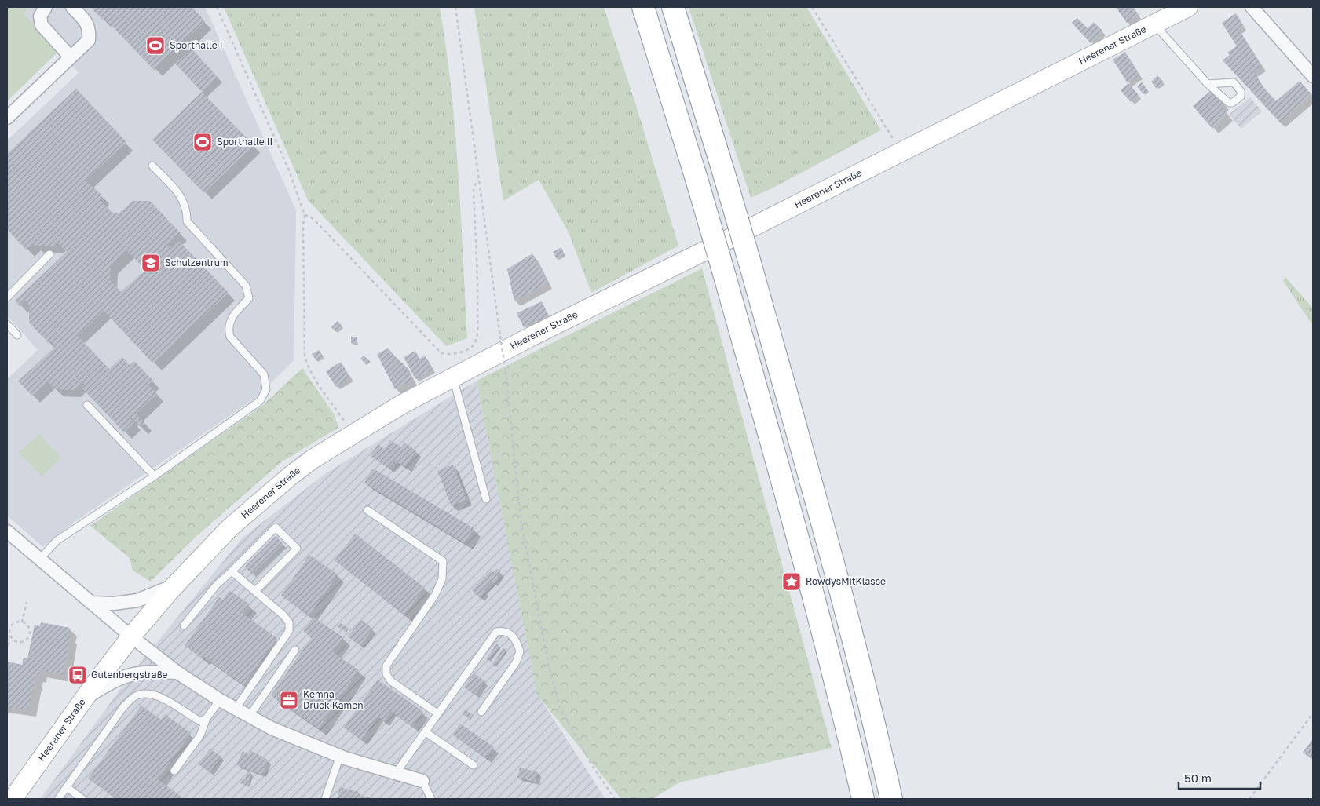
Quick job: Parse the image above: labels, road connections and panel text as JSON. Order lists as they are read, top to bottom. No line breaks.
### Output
{"streets":{"main road":["Heerener Straße"]},"places":{"sports":["Sporthalle I","Sporthalle II"],"school or university":["Schulzentrum"],"place":["RowdysMitKlasse"],"bus stop":["Gutenbergstraße"],"office":["Kemna Druck Kamen"]},"scale_bar":"50 m"}
